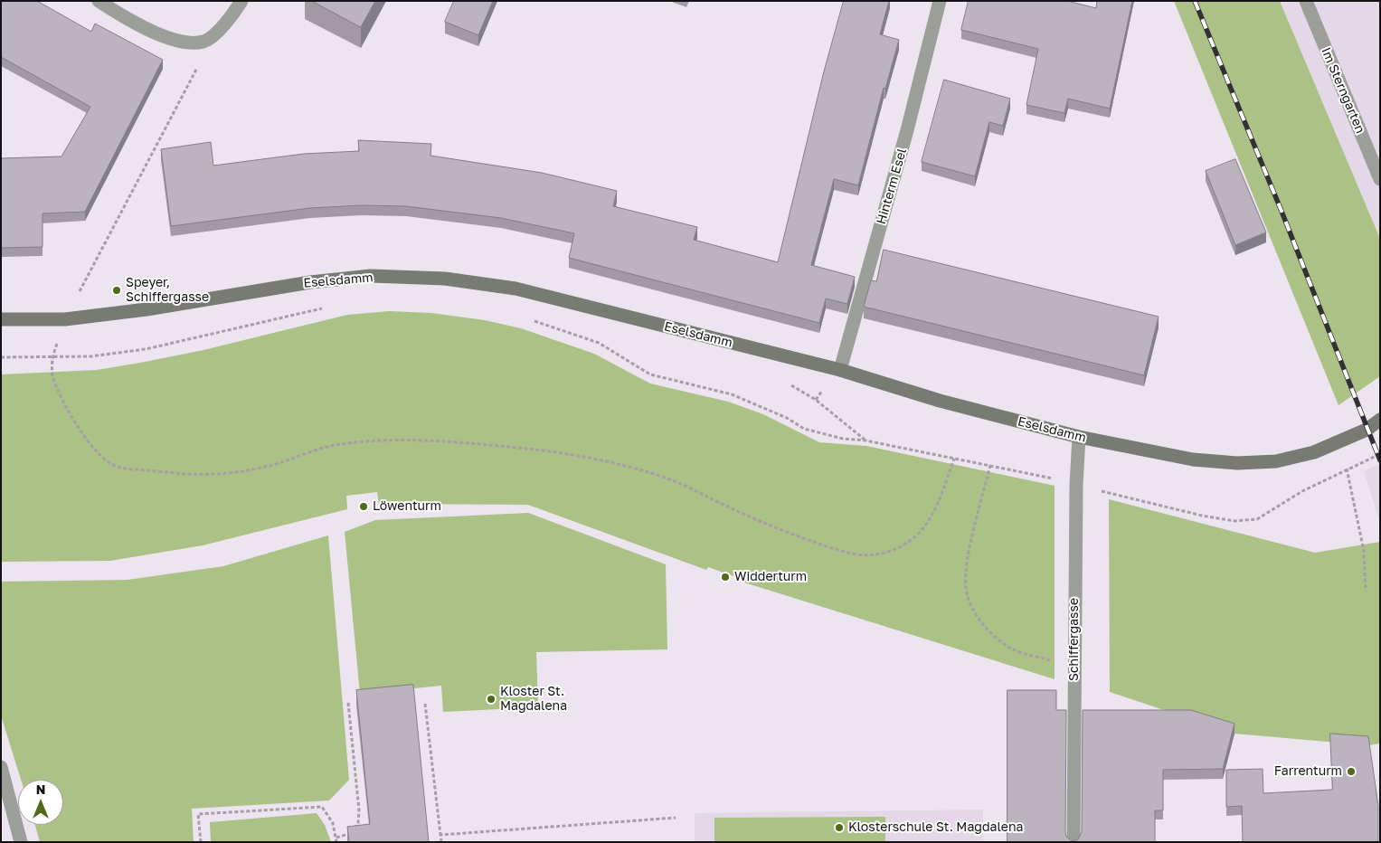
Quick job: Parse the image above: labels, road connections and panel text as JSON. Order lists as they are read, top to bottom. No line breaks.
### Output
{"streets":{"street":["Im Sterngarten","Hinterm Esel","Eselsdamm","Schiffergasse"]},"crossings":[["Hinterm Esel","Eselsdamm"],["Eselsdamm","Schiffergasse"]],"places":["Speyer, Schiffergasse","Löwenturm","Widderturm","Kloster St. Magdalena","Farrenturm","Klosterschule St. Magdalena"],"north":"top"}
